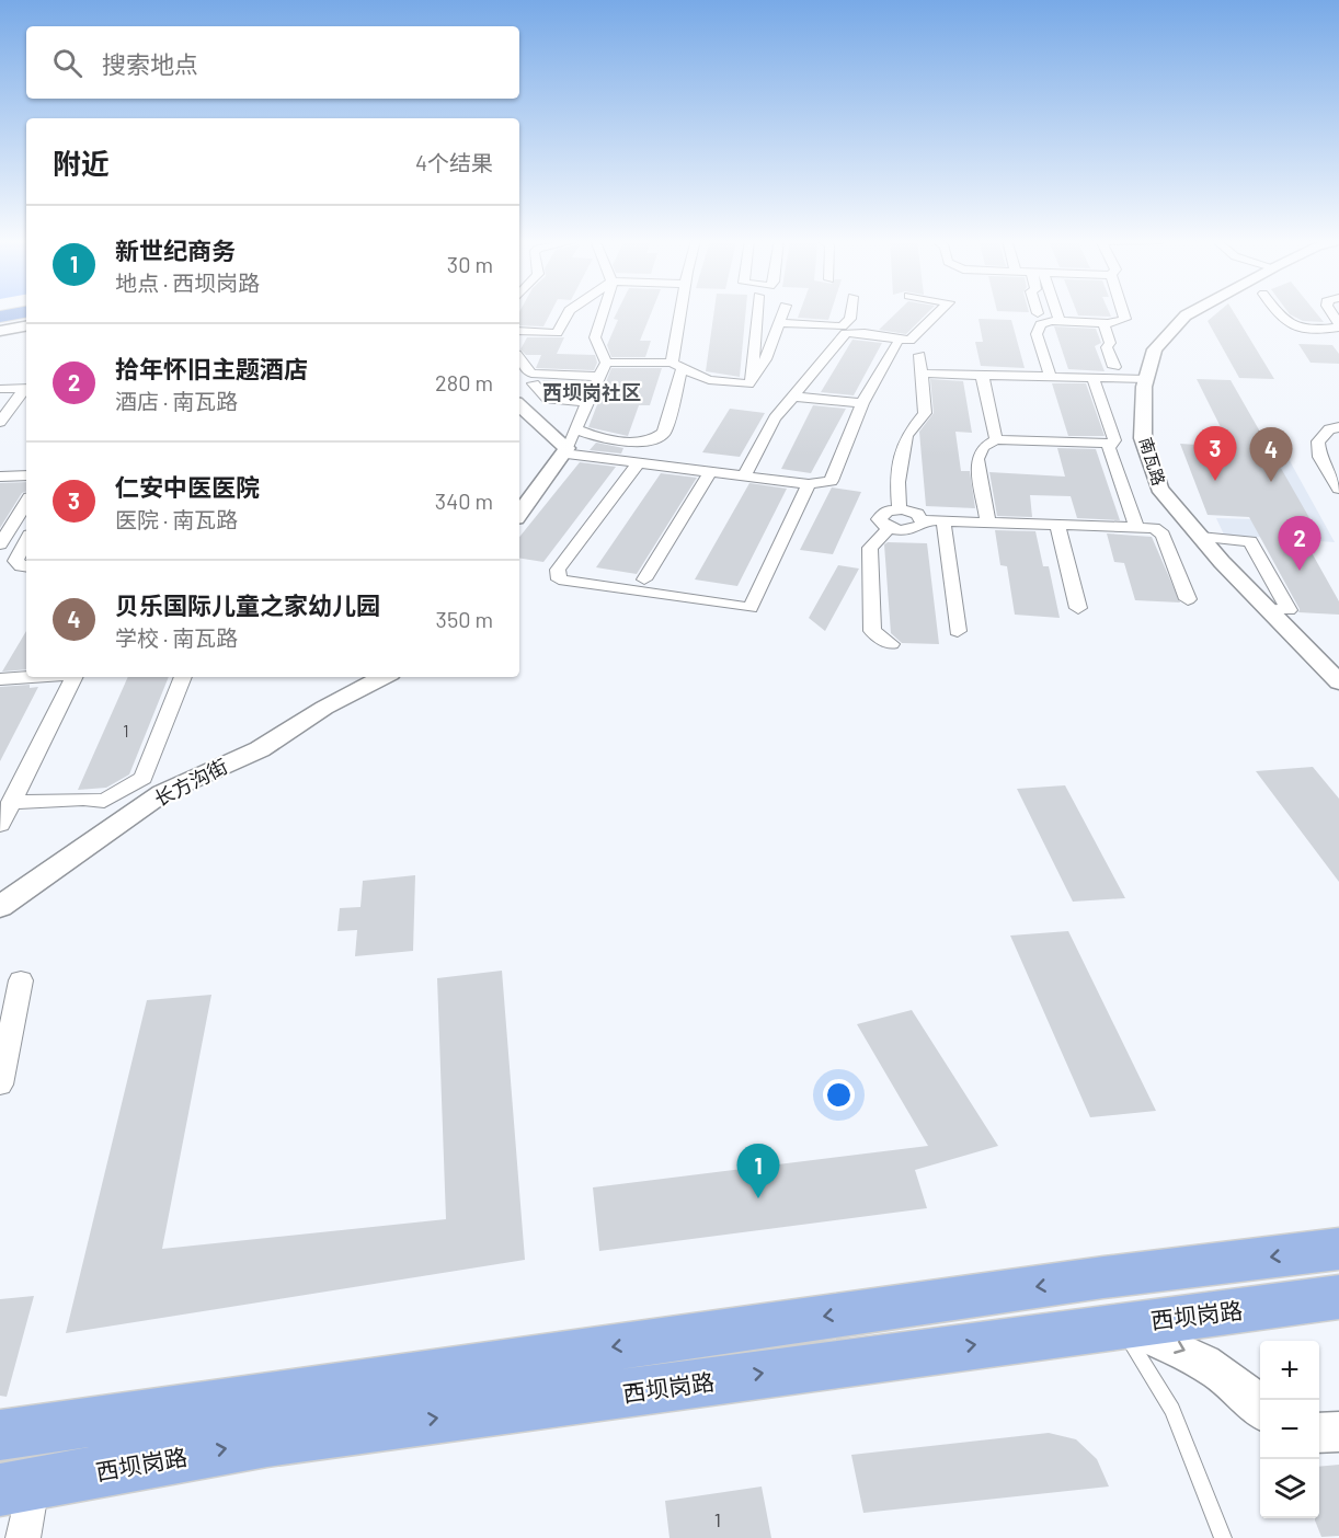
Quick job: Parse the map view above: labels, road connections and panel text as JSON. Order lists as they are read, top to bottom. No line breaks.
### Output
{"streets":{"main road":["西坝岗路"],"street":["南瓦路","长方沟街"]},"districts":["西坝岗社区"],"house_numbers":["1","1"],"page":{"search":"搜索地点","heading":["附近","4个结果"],"list":[{"mark":"1","name":"新世纪商务","note":"地点 · 西坝岗路","value":"30 m"},{"mark":"2","name":"拾年怀旧主题酒店","note":"酒店 · 南瓦路","value":"280 m"},{"mark":"3","name":"仁安中医医院","note":"医院 · 南瓦路","value":"340 m"},{"mark":"4","name":"贝乐国际儿童之家幼儿园","note":"学校 · 南瓦路","value":"350 m"}],"pins":["3","4","2","1"],"map_buttons":["+","−"]}}
